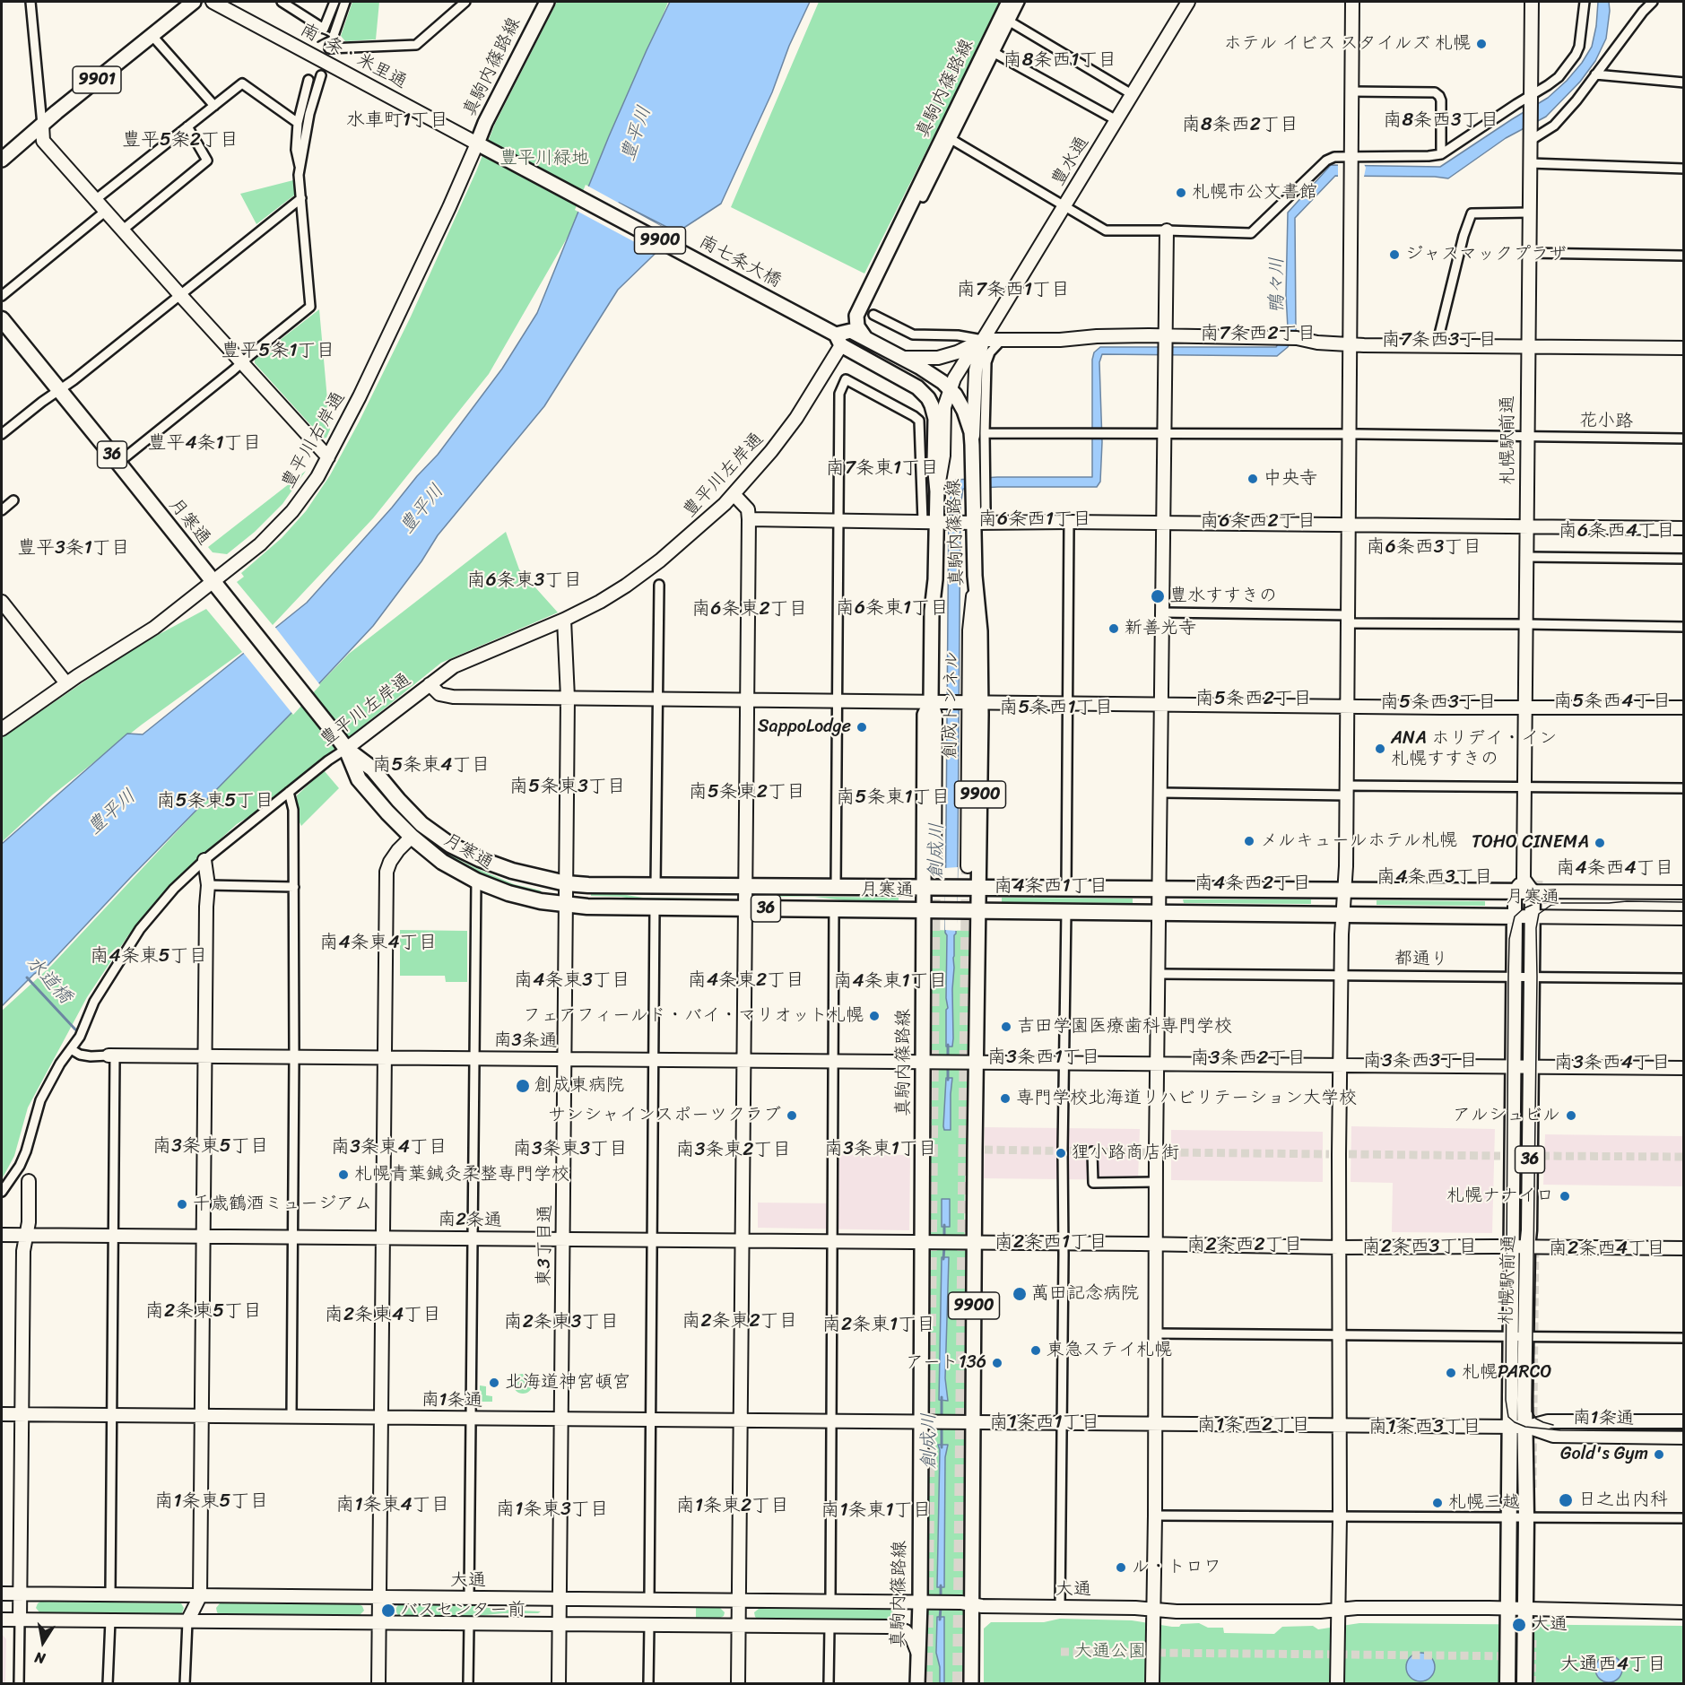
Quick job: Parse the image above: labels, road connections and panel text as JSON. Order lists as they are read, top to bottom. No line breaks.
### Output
{"streets":{"highway":["札幌駅前通","36","月寒通"],"main road":["真駒内篠路線","9901","9900","南七条大橋"],"street":["南7条・米里通","豊水通","花小路","豊平川右岸通","豊平川左岸通","創成トンネル","都通り","南3条通","南2条通","東3丁目通","南1条通","大通"]},"crossings":[["南7条・米里通","真駒内篠路線"],["南7条・米里通","南七条大橋"],["南7条・米里通","豊平川右岸通"],["真駒内篠路線","南七条大橋"],["真駒内篠路線","豊平川右岸通"],["真駒内篠路線","豊平川左岸通"],["真駒内篠路線","月寒通"],["真駒内篠路線","創成トンネル"],["真駒内篠路線","南3条通"],["真駒内篠路線","南2条通"],["真駒内篠路線","南1条通"],["真駒内篠路線","大通"],["南七条大橋","豊平川右岸通"],["南七条大橋","豊平川左岸通"],["花小路","札幌駅前通"],["豊平川右岸通","月寒通"],["札幌駅前通","月寒通"],["札幌駅前通","都通り"],["札幌駅前通","南3条通"],["札幌駅前通","南1条通"],["札幌駅前通","大通"],["豊平川左岸通","月寒通"],["豊平川左岸通","東3丁目通"],["月寒通","東3丁目通"],["南3条通","東3丁目通"],["南2条通","東3丁目通"],["東3丁目通","南1条通"],["東3丁目通","大通"]],"districts":["南8条西1丁目","水車町1丁目","南8条西3丁目","南8条西2丁目","豊平5条2丁目","南7条西1丁目","南7条西2丁目","南7条西3丁目","豊平5条1丁目","豊平4条1丁目","南7条東1丁目","南6条西1丁目","南6条西2丁目","南6条西4丁目","南6条西3丁目","豊平3条1丁目","南6条東3丁目","南6条東1丁目","南6条東2丁目","南5条西2丁目","南5条西4丁目","南5条西3丁目","南5条西1丁目","南5条東4丁目","南5条東3丁目","南5条東2丁目","南5条東1丁目","南5条東5丁目","南4条西4丁目","南4条西3丁目","南4条西2丁目","南4条西1丁目","南4条東4丁目","南4条東5丁目","南4条東3丁目","南4条東2丁目","南4条東1丁目","南3条西1丁目","南3条西2丁目","南3条西3丁目","南3条西4丁目","南3条東5丁目","南3条東4丁目","南3条東3丁目","南3条東1丁目","南3条東2丁目","南2条西1丁目","南2条西2丁目","南2条西3丁目","南2条西4丁目","南2条東5丁目","南2条東4丁目","南2条東2丁目","南2条東3丁目","南2条東1丁目","南1条西1丁目","南1条西2丁目","南1条西3丁目","南1条東5丁目","南1条東4丁目","南1条東2丁目","南1条東3丁目","南1条東1丁目","大通西4丁目"],"water":["豊平川","鴨々川","創成川","水道橋"],"parks":["豊平川緑地","大通公園"],"places":["ホテル イビス スタイルズ 札幌","札幌市公文書館","ジャスマックプラザ","中央寺","豊水すすきの","新善光寺","SappoLodge","ANA ホリデイ・イン 札幌すすきの","メルキュールホテル札幌","TOHO CINEMA","フェアフィールド・バイ・マリオット札幌","吉田学園医療歯科専門学校","創成東病院","専門学校北海道リハビリテーション大学校","サンシャインスポーツクラブ","アルシュビル","狸小路商店街","札幌青葉鍼灸柔整専門学校","札幌ナナイロ","千歳鶴酒ミュージアム","萬田記念病院","東急ステイ札幌","アート136","札幌PARCO","北海道神宮頓宮","Gold's Gym","日之出内科","札幌三越","ル・トロワ","バスセンター前","大通"],"north":"bottom"}
